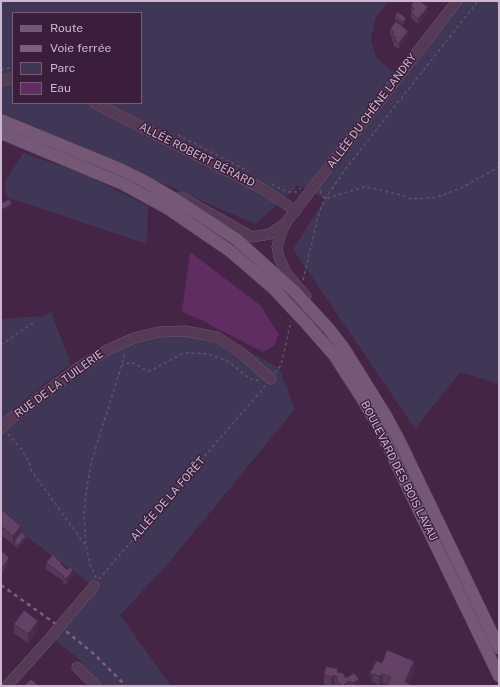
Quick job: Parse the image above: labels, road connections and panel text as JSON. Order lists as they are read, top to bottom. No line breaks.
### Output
{"streets":{"main road":["BOULEVARD DES BOIS LAVAU"],"street":["ALLÉE DU CHÊNE LANDRY","ALLÉE ROBERT BÉRARD","RUE DE LA TUILERIE"],"path":["ALLÉE DE LA FORÊT"]},"crossings":[["ALLÉE DU CHÊNE LANDRY","ALLÉE ROBERT BÉRARD"],["ALLÉE DU CHÊNE LANDRY","BOULEVARD DES BOIS LAVAU"],["RUE DE LA TUILERIE","ALLÉE DE LA FORÊT"]],"legend":["Route","Voie ferrée","Parc","Eau"]}
